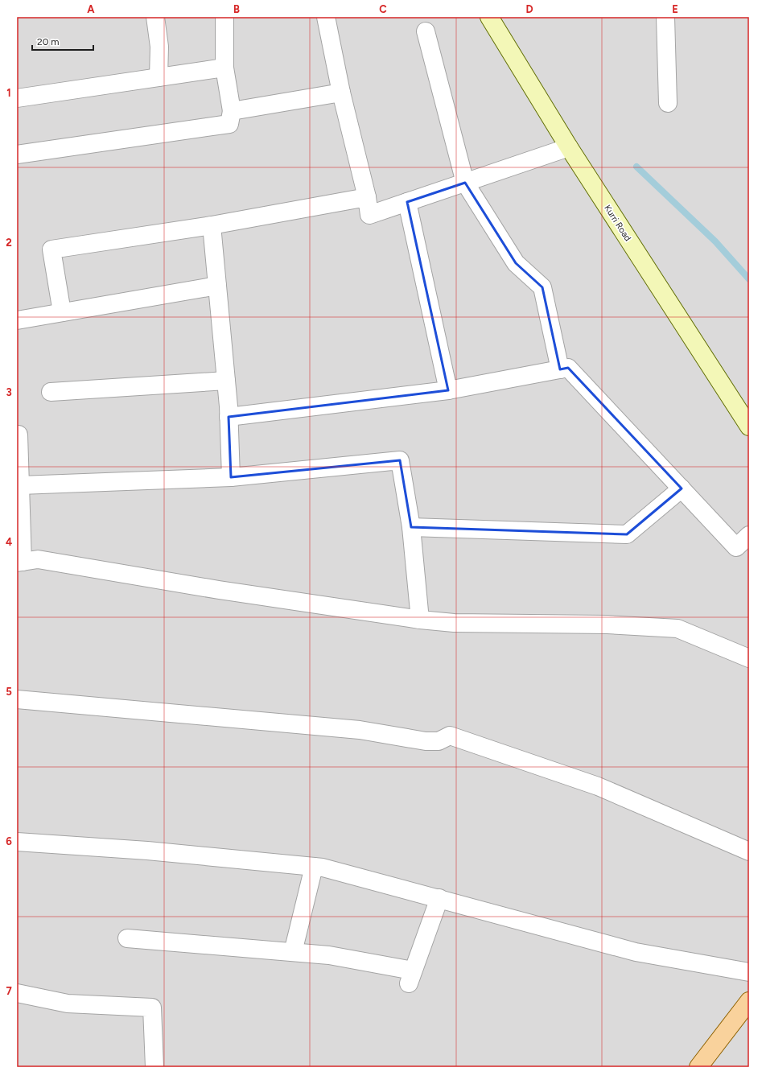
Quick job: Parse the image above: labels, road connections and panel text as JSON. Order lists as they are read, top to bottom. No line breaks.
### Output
{"streets":{"main road":["Kurri Road"]},"scale_bar":"20 m","grid":{"columns":["A","B","C","D","E"],"rows":["1","2","3","4","5","6","7"]}}
